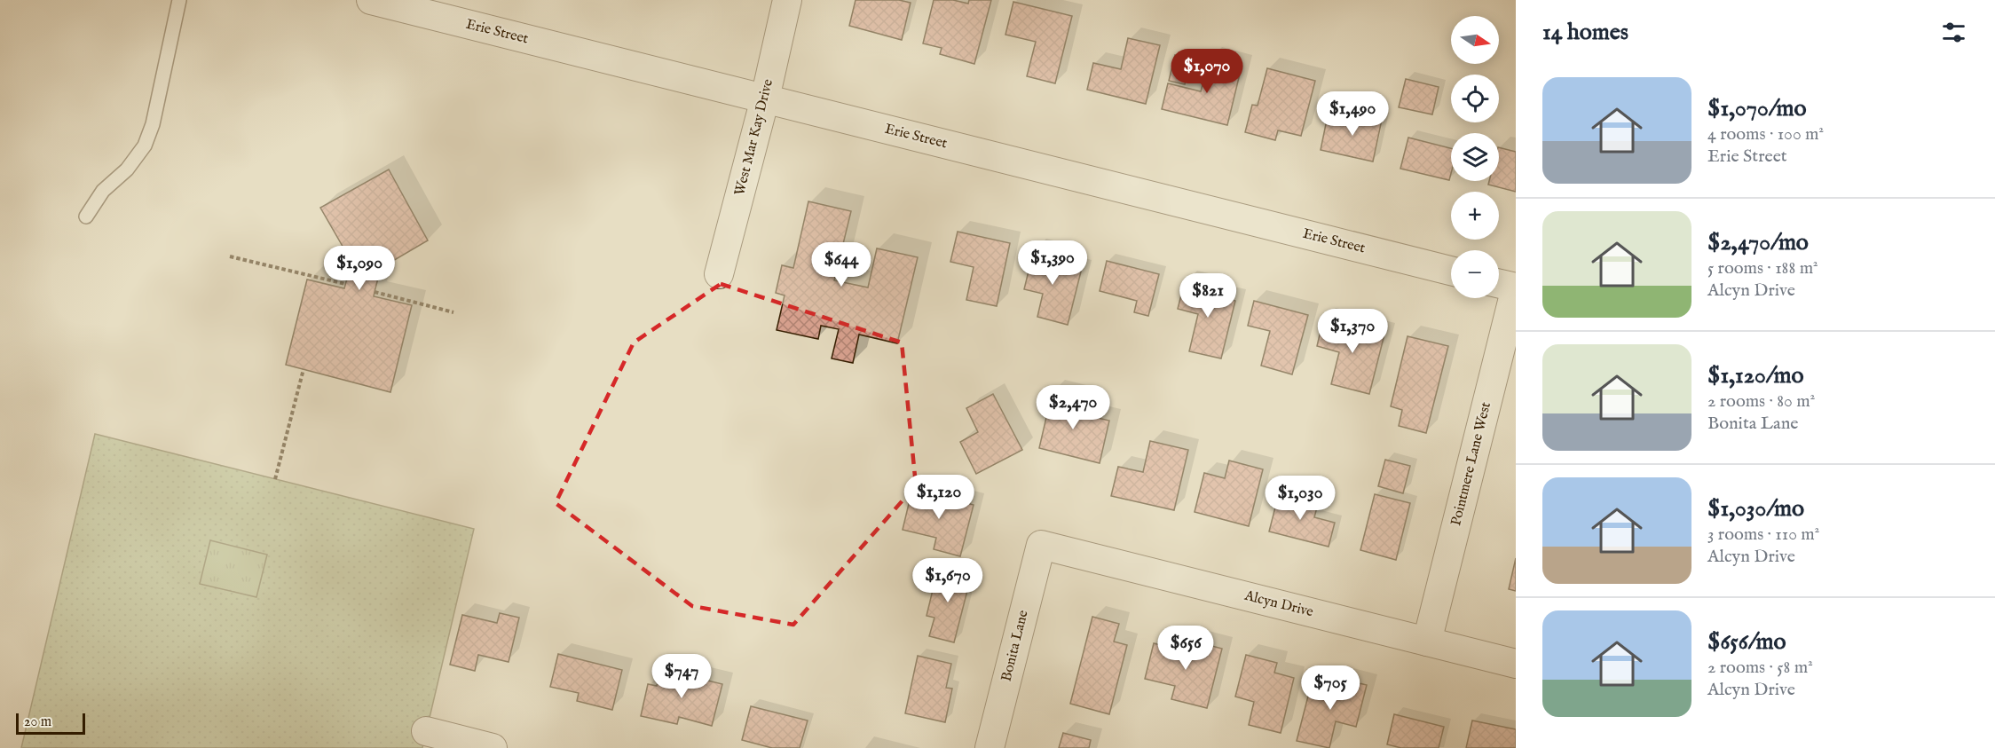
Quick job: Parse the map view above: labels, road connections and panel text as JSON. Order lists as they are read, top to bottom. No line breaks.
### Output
{"streets":{"street":["Erie Street","West Mar Kay Drive","Pointmere Lane West","Alcyn Drive","Bonita Lane"]},"crossings":[["Erie Street","West Mar Kay Drive"],["Pointmere Lane West","Alcyn Drive"],["Alcyn Drive","Bonita Lane"]],"scale_bar":"20 m","north":"right","page":{"heading":"14 homes","map_buttons":["+","−"],"price":["$1,070","$1,490","$1,390","$644","$1,090","$821","$1,370","$2,470","$1,120","$1,030","$1,670","$656","$747","$705"],"list":[{"name":"$1,070/mo","note":"4 rooms · 100 m² · Erie Street"},{"name":"$2,470/mo","note":"5 rooms · 188 m² · Alcyn Drive"},{"name":"$1,120/mo","note":"2 rooms · 80 m² · Bonita Lane"},{"name":"$1,030/mo","note":"3 rooms · 110 m² · Alcyn Drive"},{"name":"$656/mo","note":"2 rooms · 58 m² · Alcyn Drive"}],"scale":"20 m"}}
